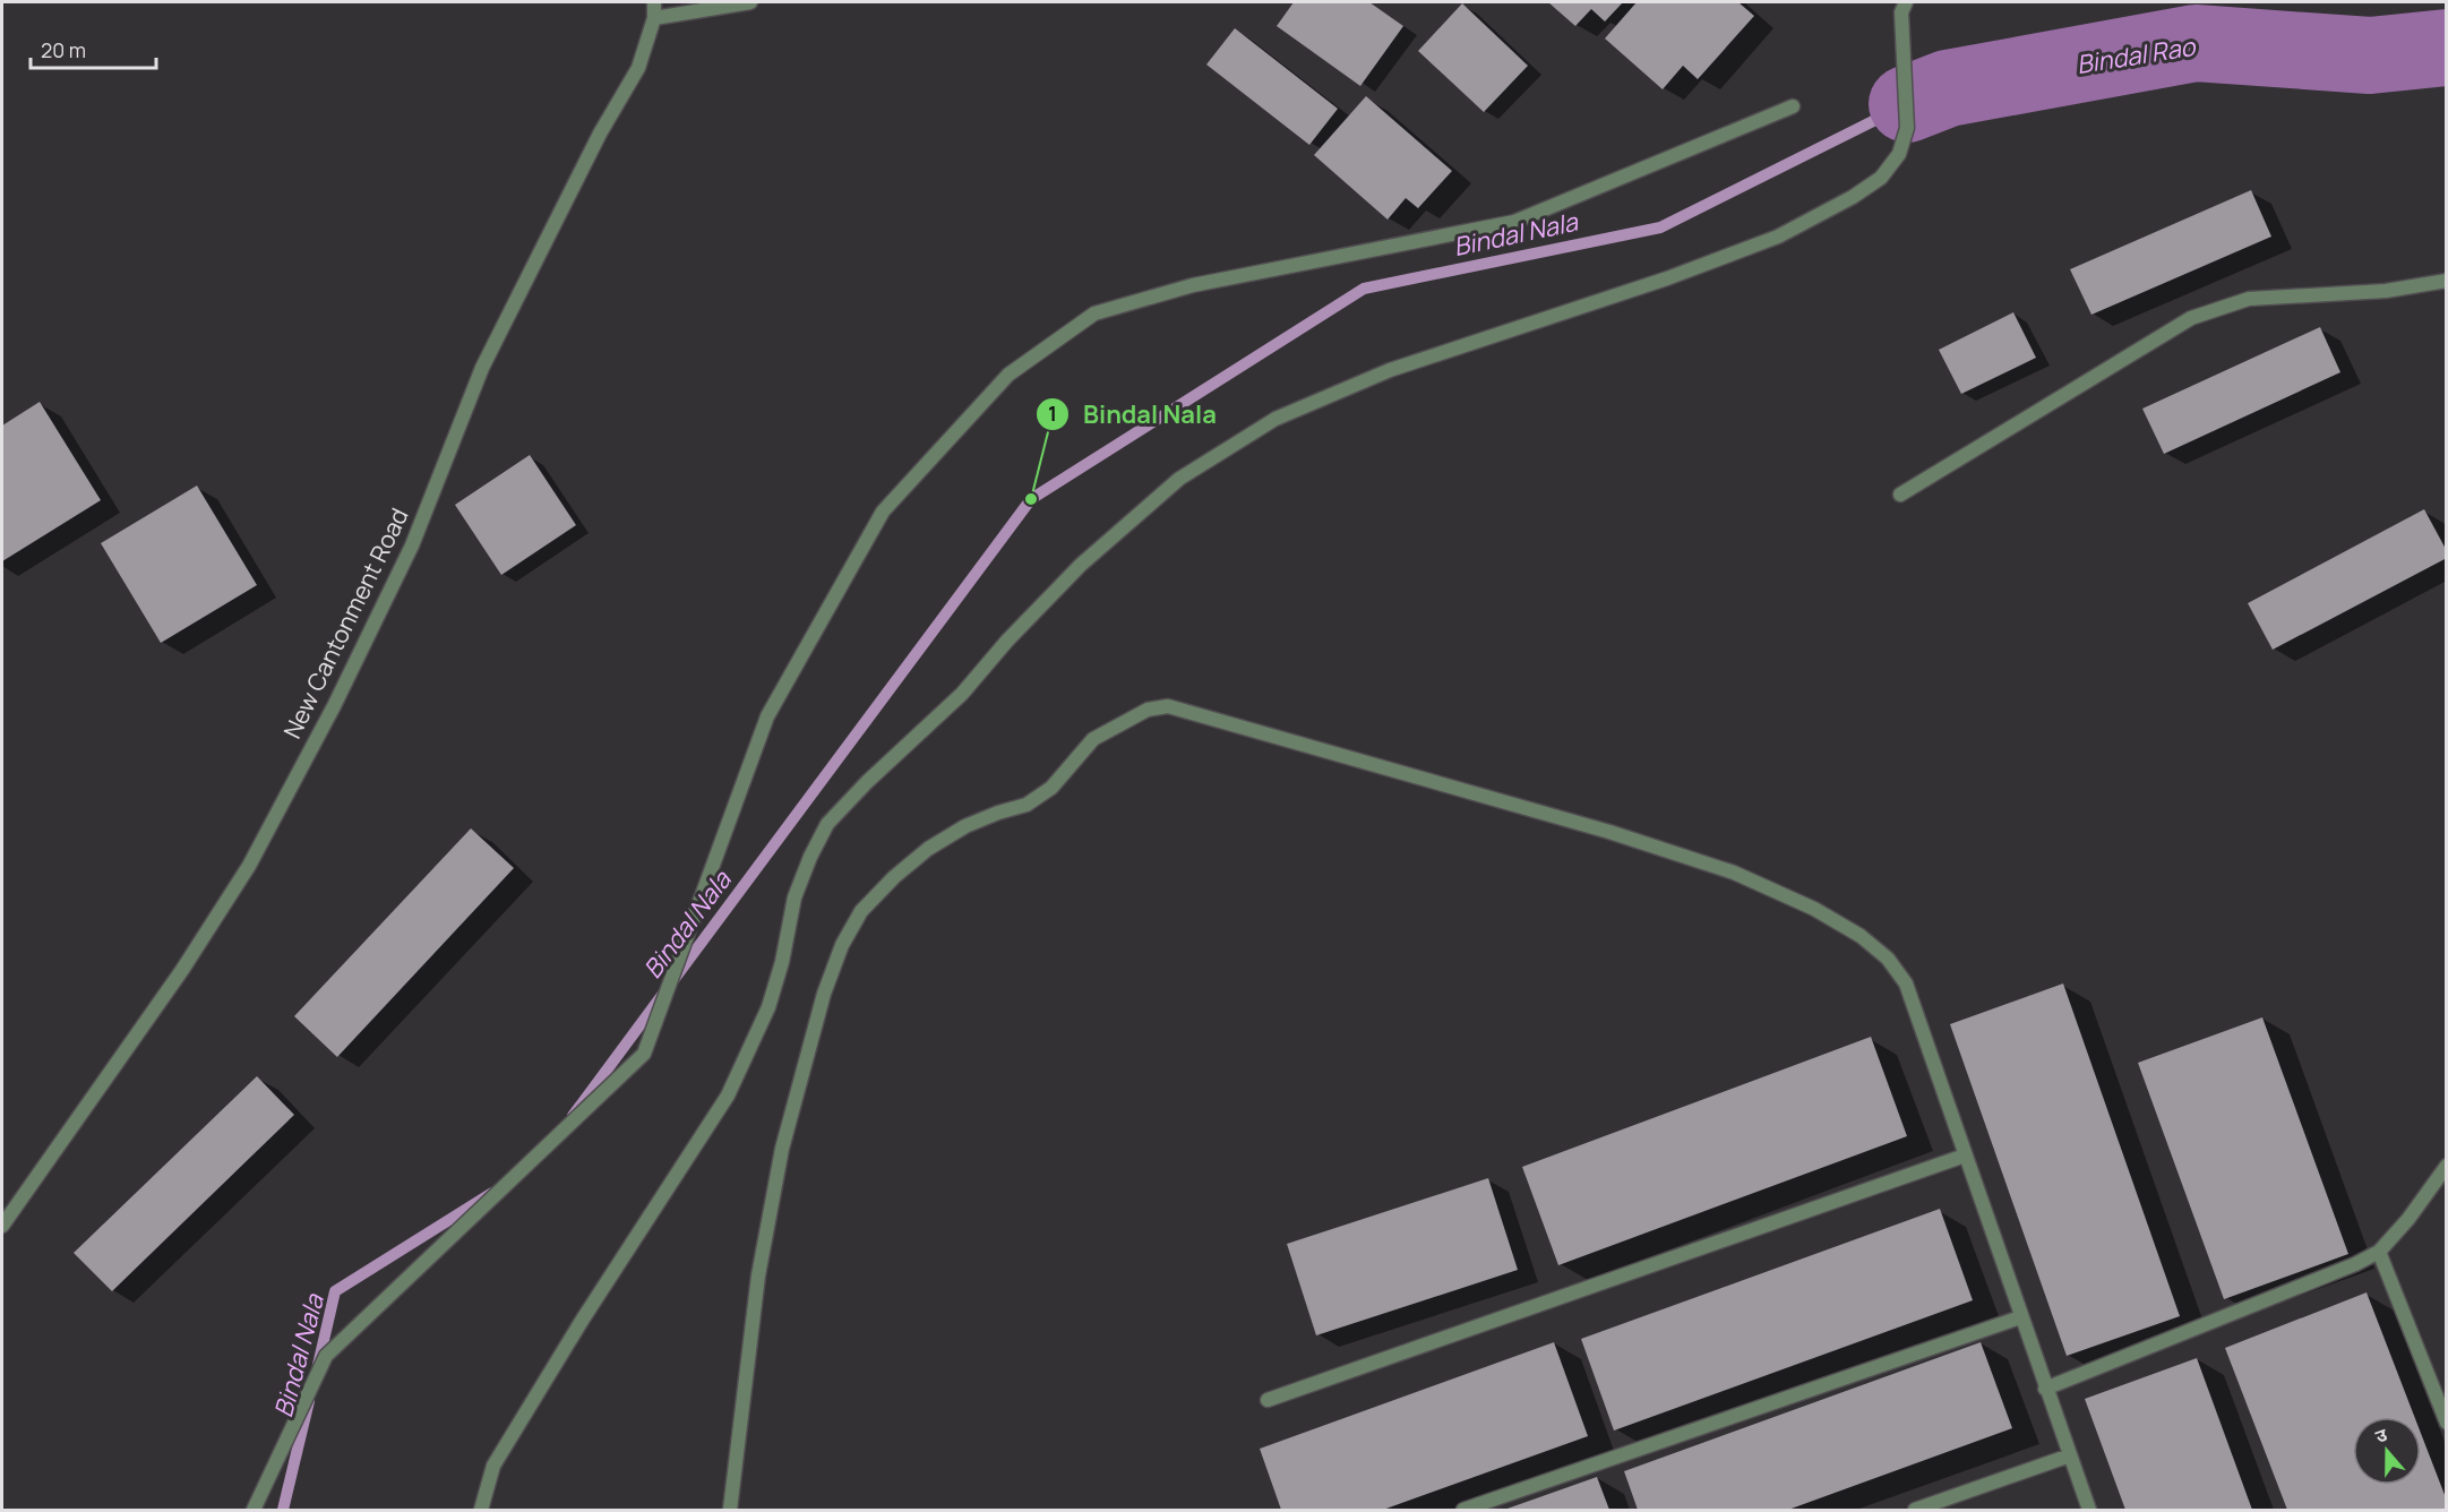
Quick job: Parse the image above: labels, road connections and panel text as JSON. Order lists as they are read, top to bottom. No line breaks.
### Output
{"streets":{"street":["New Cantonment Road"]},"water":["Bindal Rao","Bindal Nala"],"places":["Bindal Nala"],"scale_bar":"20 m","north":"top"}
